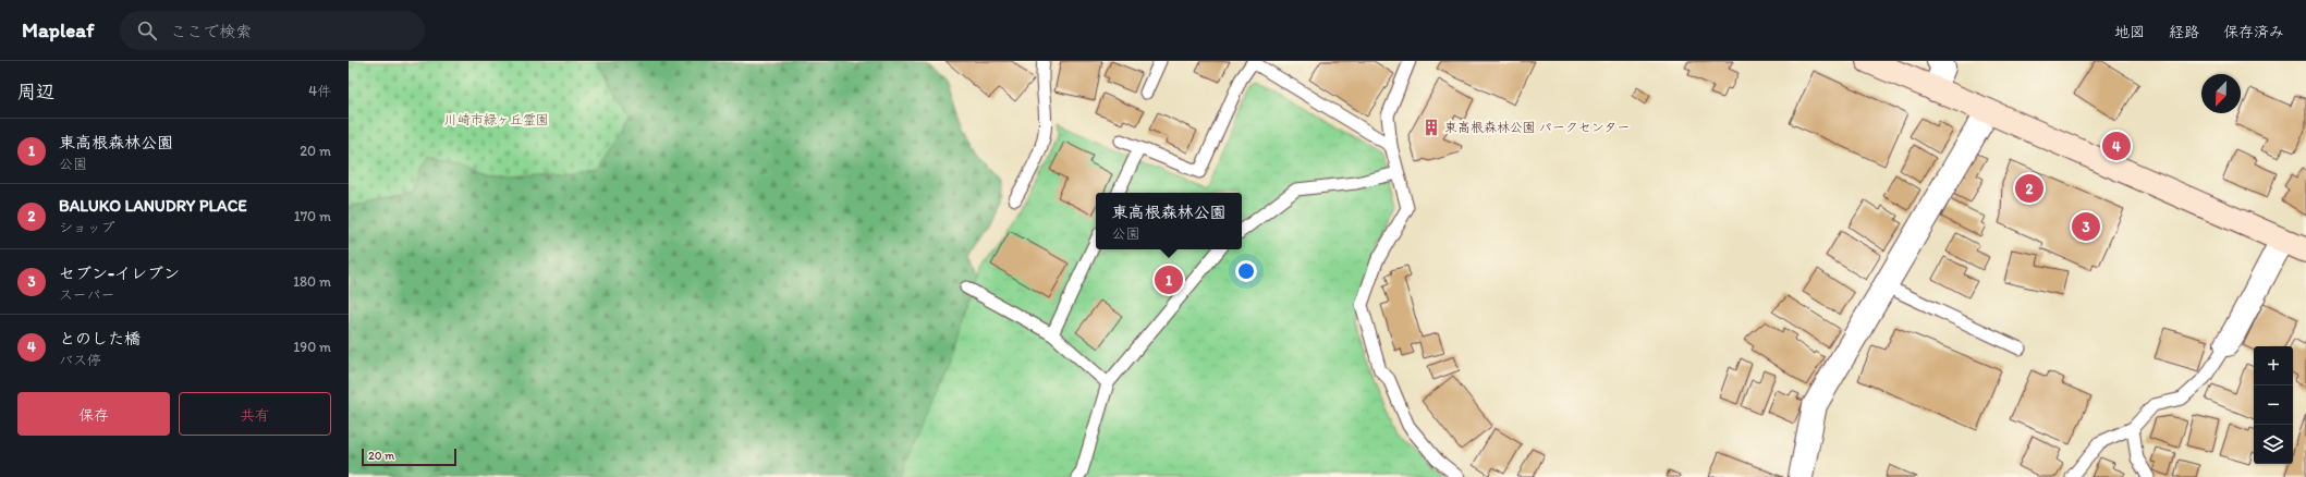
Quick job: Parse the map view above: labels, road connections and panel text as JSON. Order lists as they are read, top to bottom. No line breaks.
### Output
{"parks":["川崎市緑ヶ丘霊園"],"places":{"building":["東高根森林公園 パークセンター"]},"scale_bar":"20 m","north":"bottom left","page":{"header":"Mapleaf","search":"ここで検索","nav":["地図","経路","保存済み"],"heading":["周辺","4件"],"list":[{"mark":"1","name":"東高根森林公園","note":"公園","value":"20 m"},{"mark":"2","name":"BALUKO LANUDRY PLACE","note":"ショップ","value":"170 m"},{"mark":"3","name":"セブン-イレブン","note":"スーパー","value":"180 m"},{"mark":"4","name":"とのした橋","note":"バス停","value":"190 m"}],"pins":["4","2","3","1"],"popup":["東高根森林公園","公園"],"map_buttons":["+","−"],"buttons":["保存","共有"],"scale":"20 m"}}
